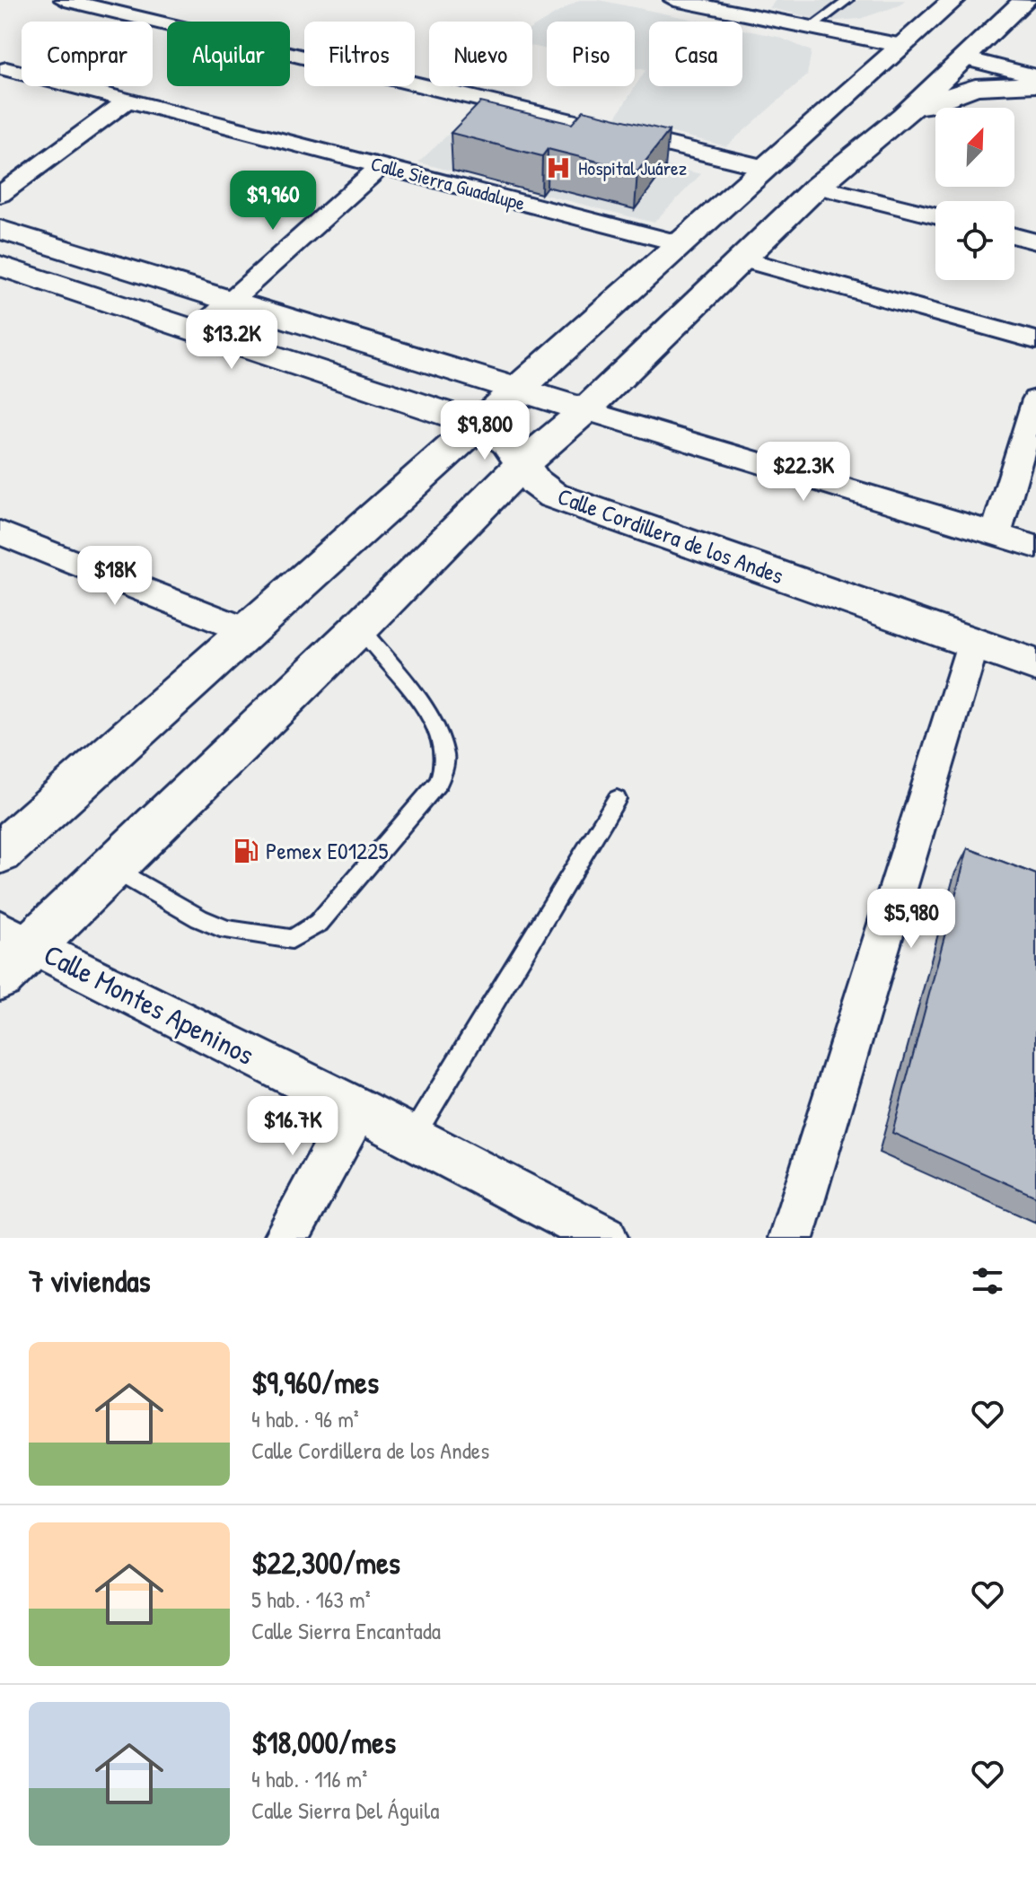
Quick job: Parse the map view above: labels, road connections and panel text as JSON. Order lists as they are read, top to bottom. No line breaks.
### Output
{"streets":{"main road":["Calle Cordillera de los Andes"],"street":["Calle Sierra Guadalupe","Calle Montes Apeninos"]},"places":{"hospital":["Hospital Juárez"],"fuel station":["Pemex E01225"]},"north":"top right","page":{"chip":["Comprar","Alquilar","Filtros","Nuevo","Piso","Casa"],"price":["$9,960","$13.2K","$9,800","$22.3K","$18K","$5,980","$16.7K"],"heading":"7 viviendas","list":[{"name":"$9,960/mes","note":"4 hab. · 96 m² · Calle Cordillera de los Andes"},{"name":"$22,300/mes","note":"5 hab. · 163 m² · Calle Sierra Encantada"},{"name":"$18,000/mes","note":"4 hab. · 116 m² · Calle Sierra Del Águila"}]}}
